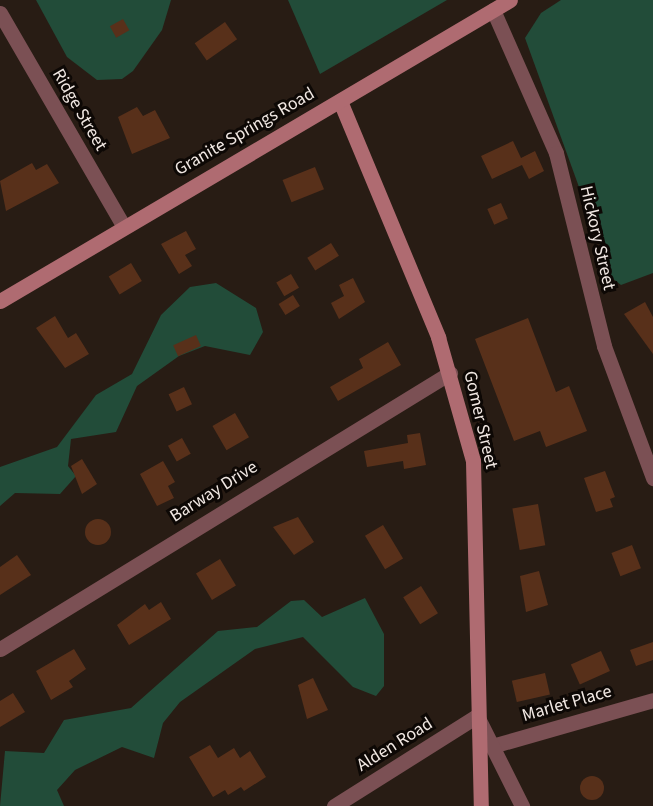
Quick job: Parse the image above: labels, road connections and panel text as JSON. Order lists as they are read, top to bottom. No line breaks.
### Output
{"streets":{"street":["Ridge Street","Granite Springs Road","Hickory Street","Gomer Street","Barway Drive","Marlet Place","Alden Road"]},"crossings":[["Ridge Street","Granite Springs Road"],["Granite Springs Road","Hickory Street"],["Granite Springs Road","Gomer Street"],["Gomer Street","Barway Drive"],["Gomer Street","Alden Road"]]}
